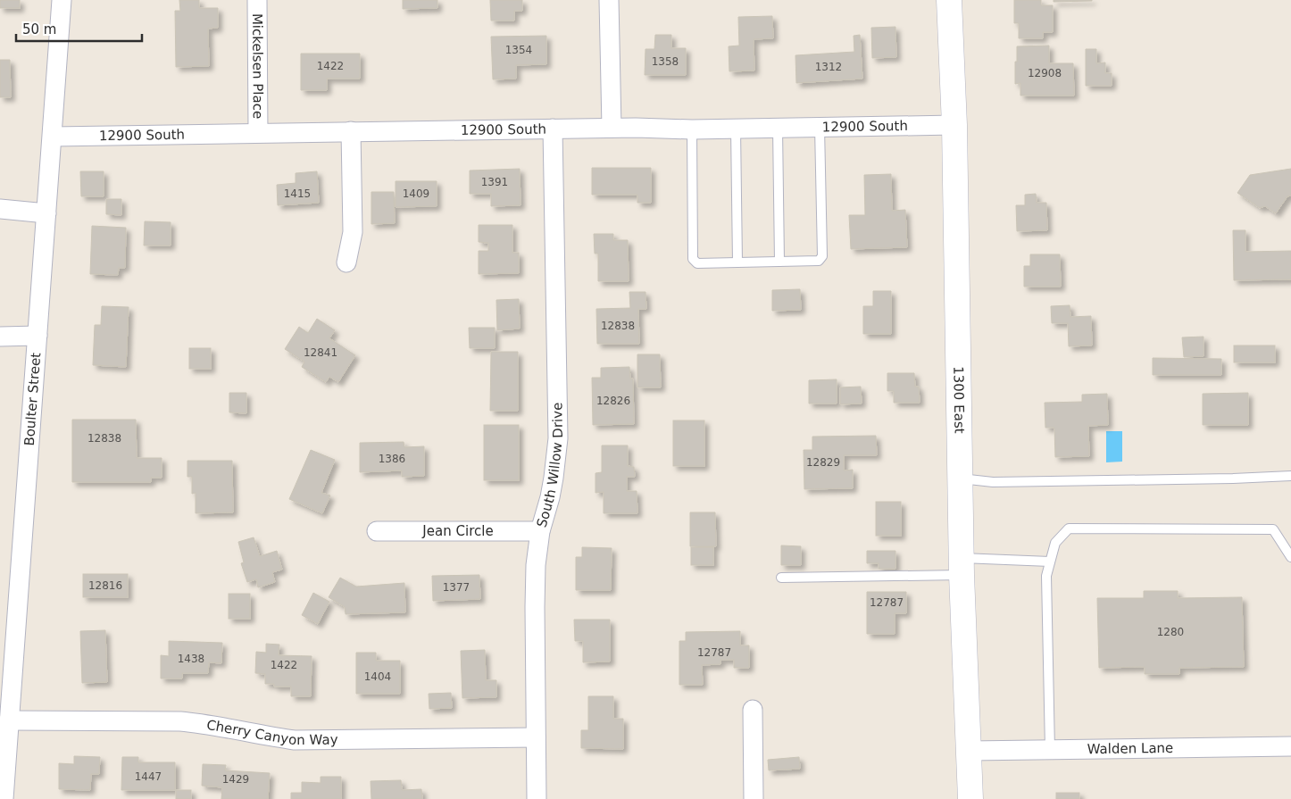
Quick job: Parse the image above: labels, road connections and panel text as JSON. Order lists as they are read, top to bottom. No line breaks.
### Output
{"streets":{"main road":["1300 East"],"street":["Mickelsen Place","12900 South","Boulter Street","South Willow Drive","Jean Circle","Cherry Canyon Way","Walden Lane"]},"crossings":[["Mickelsen Place","12900 South"],["12900 South","Boulter Street"],["12900 South","1300 East"],["12900 South","South Willow Drive"],["Boulter Street","Cherry Canyon Way"],["1300 East","Walden Lane"],["South Willow Drive","Jean Circle"],["South Willow Drive","Cherry Canyon Way"]],"house_numbers":["1354","1358","1422","1312","12908","1391","1415","1409","12838","12841","12826","12838","1386","12829","12816","1377","12787","1280","12787","1438","1422","1404","1447","1429"],"scale_bar":"50 m"}
